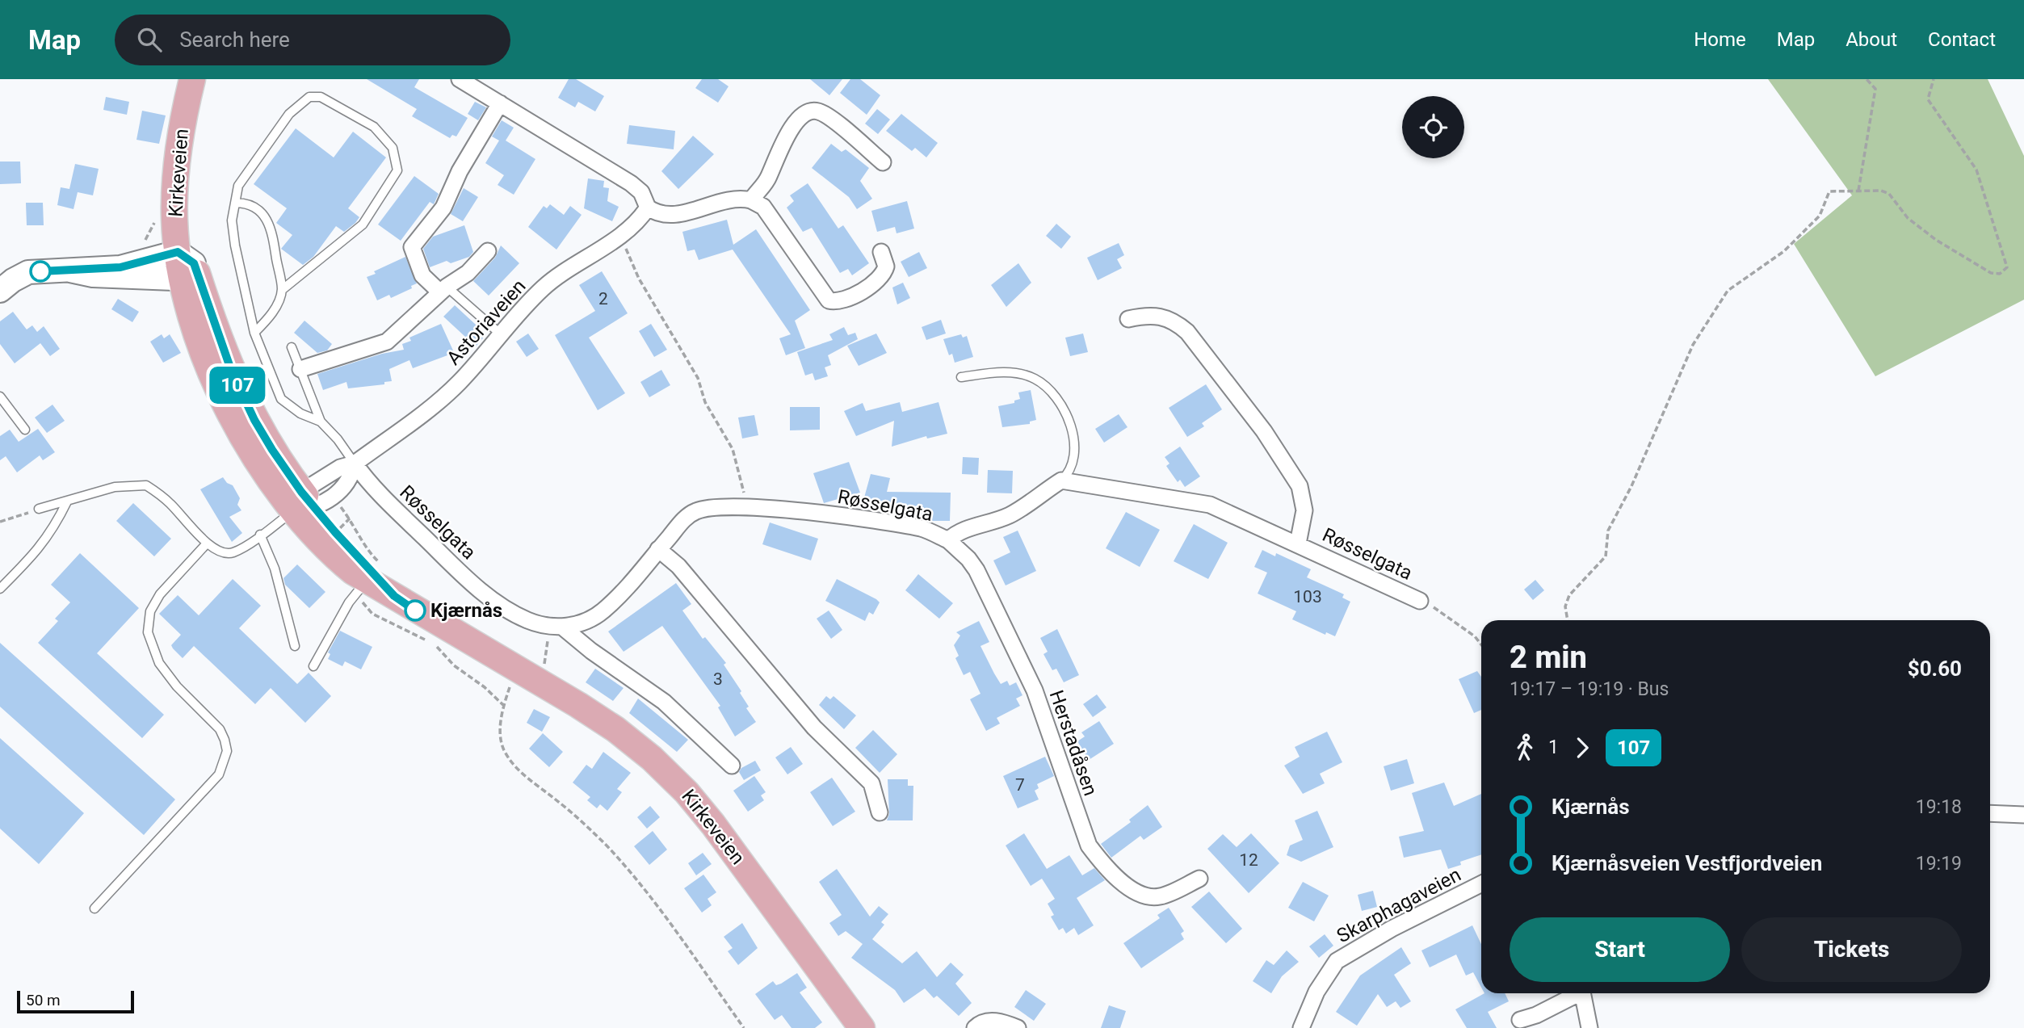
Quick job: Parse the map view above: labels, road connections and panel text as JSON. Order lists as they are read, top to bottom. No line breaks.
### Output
{"streets":{"main road":["Kirkeveien"],"street":["Astoriaveien","Røsselgata","Herstadåsen","Skarphagaveien"]},"crossings":[["Kirkeveien","Astoriaveien"],["Astoriaveien","Røsselgata"],["Røsselgata","Herstadåsen"]],"places":["Kjærnås"],"lines":["bus line 107"],"house_numbers":["2","103","3","7","12"],"scale_bar":"50 m","page":{"header":"Map","search":"Search here","nav":["Home","Map","About","Contact"],"on_map":"107","heading":["2 min","19:17 – 19:19 · Bus","$0.60"],"legs":["1","107"],"list":[{"name":"Kjærnås","value":"19:18"},{"name":"Kjærnåsveien Vestfjordveien","value":"19:19"}],"buttons":["Start","Tickets"],"scale":"50 m"}}
